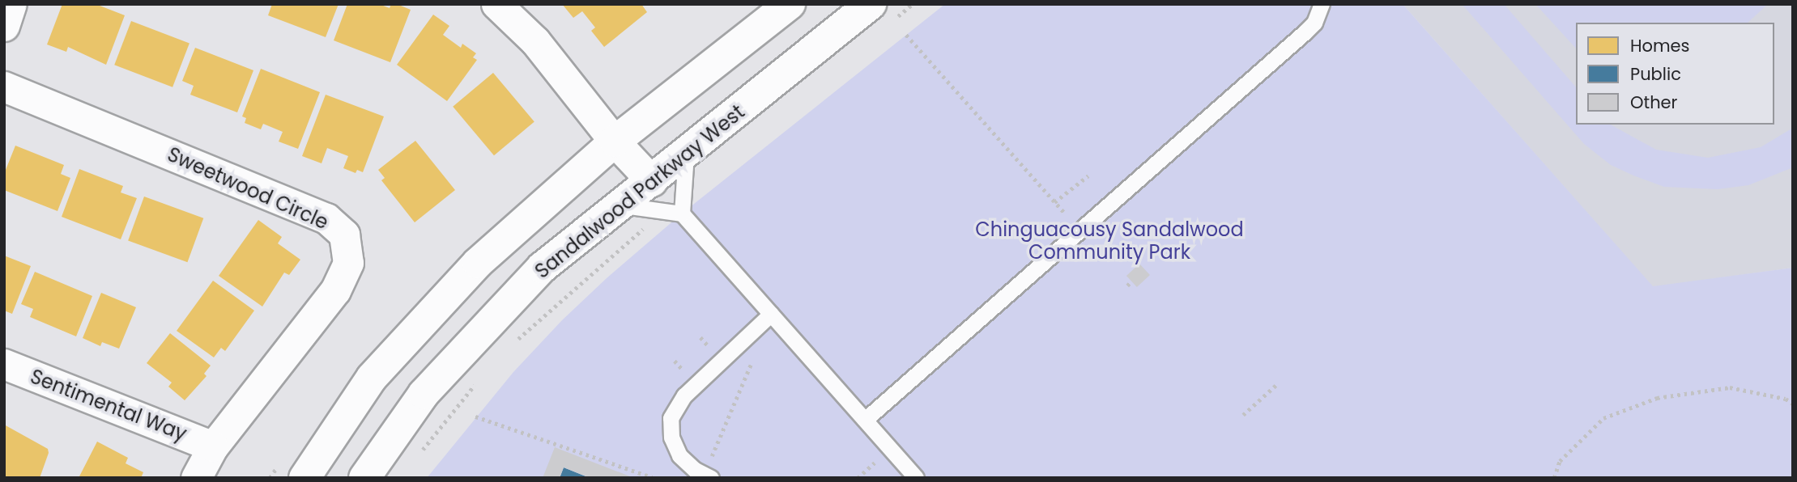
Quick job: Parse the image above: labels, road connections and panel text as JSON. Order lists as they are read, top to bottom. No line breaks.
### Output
{"streets":{"main road":["Sandalwood Parkway West"],"street":["Sweetwood Circle","Sentimental Way"]},"crossings":[["Sweetwood Circle","Sentimental Way"]],"parks":["Chinguacousy Sandalwood Community Park"],"legend":["Homes","Public","Other"]}
